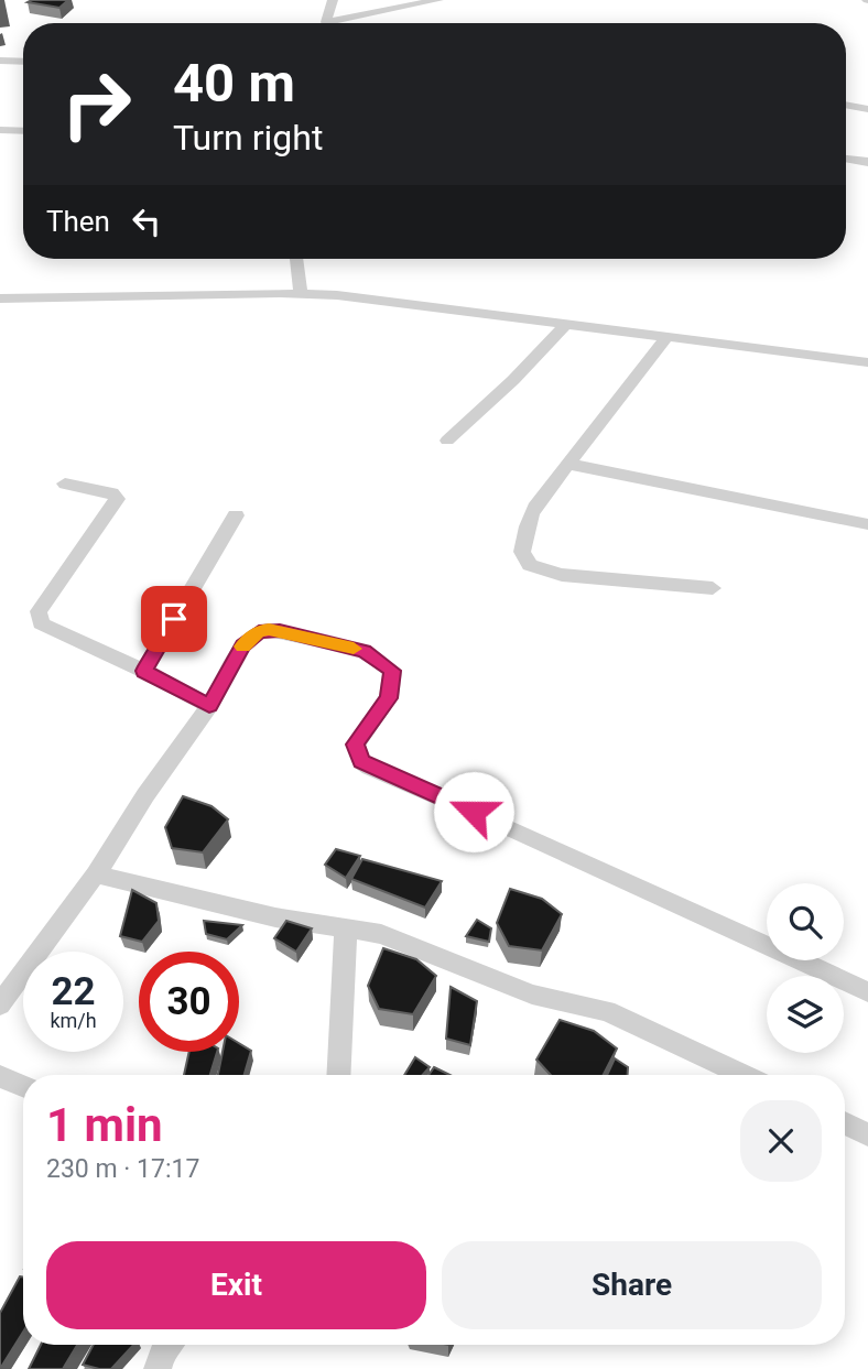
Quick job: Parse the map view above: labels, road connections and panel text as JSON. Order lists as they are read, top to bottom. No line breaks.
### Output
{"page":{"turn":["40 m","Turn right"],"then":"Then","speed":"22 km/h","limit":"30","heading":["1 min","230 m · 17:17"],"buttons":["Exit","Share"]}}
